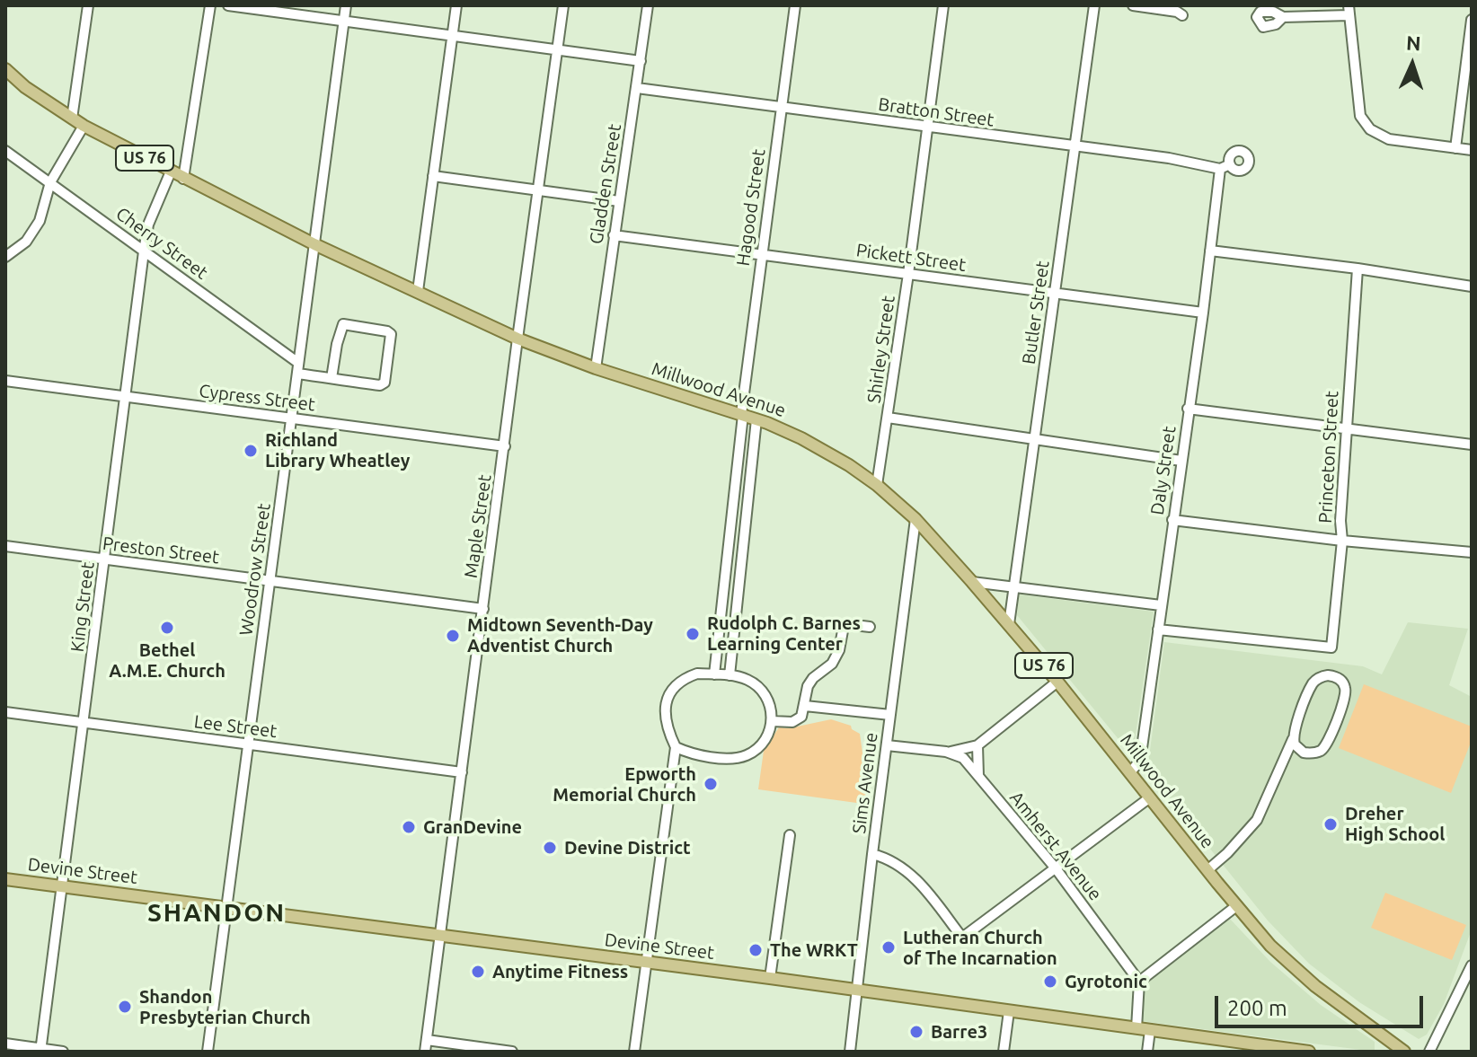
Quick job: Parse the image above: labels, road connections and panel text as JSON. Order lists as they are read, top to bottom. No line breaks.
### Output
{"streets":{"main road":["US 76","Millwood Avenue","Devine Street"],"street":["Bratton Street","Gladden Street","Hagood Street","Cherry Street","Pickett Street","Butler Street","Shirley Street","Cypress Street","Princeton Street","Daly Street","Maple Street","Preston Street","Woodrow Street","King Street","Lee Street","Sims Avenue","Amherst Avenue"]},"crossings":[["Bratton Street","Gladden Street"],["Bratton Street","Hagood Street"],["Bratton Street","Butler Street"],["Bratton Street","Shirley Street"],["Bratton Street","Daly Street"],["Gladden Street","Pickett Street"],["Gladden Street","Millwood Avenue"],["Hagood Street","Pickett Street"],["Hagood Street","Millwood Avenue"],["Cherry Street","Woodrow Street"],["Cherry Street","King Street"],["Pickett Street","Butler Street"],["Pickett Street","Shirley Street"],["Pickett Street","Daly Street"],["Butler Street","Millwood Avenue"],["Shirley Street","Millwood Avenue"],["Millwood Avenue","Daly Street"],["Millwood Avenue","Maple Street"],["Millwood Avenue","Woodrow Street"],["Millwood Avenue","King Street"],["Millwood Avenue","Sims Avenue"],["Cypress Street","Maple Street"],["Cypress Street","Woodrow Street"],["Cypress Street","King Street"],["Princeton Street","Daly Street"],["Maple Street","Preston Street"],["Maple Street","Lee Street"],["Maple Street","Devine Street"],["Preston Street","Woodrow Street"],["Preston Street","King Street"],["Woodrow Street","Lee Street"],["Woodrow Street","Devine Street"],["King Street","Lee Street"],["King Street","Devine Street"],["Sims Avenue","Amherst Avenue"],["Sims Avenue","Devine Street"]],"districts":["SHANDON"],"places":["Richland Library Wheatley","Bethel A.M.E. Church","Rudolph C. Barnes Learning Center","Midtown Seventh-Day Adventist Church","Epworth Memorial Church","Dreher High School","GranDevine","Devine District","Lutheran Church of The Incarnation","The WRKT","Anytime Fitness","Gyrotonic","Shandon Presbyterian Church","Barre3"],"scale_bar":"200 m","north":"top"}
